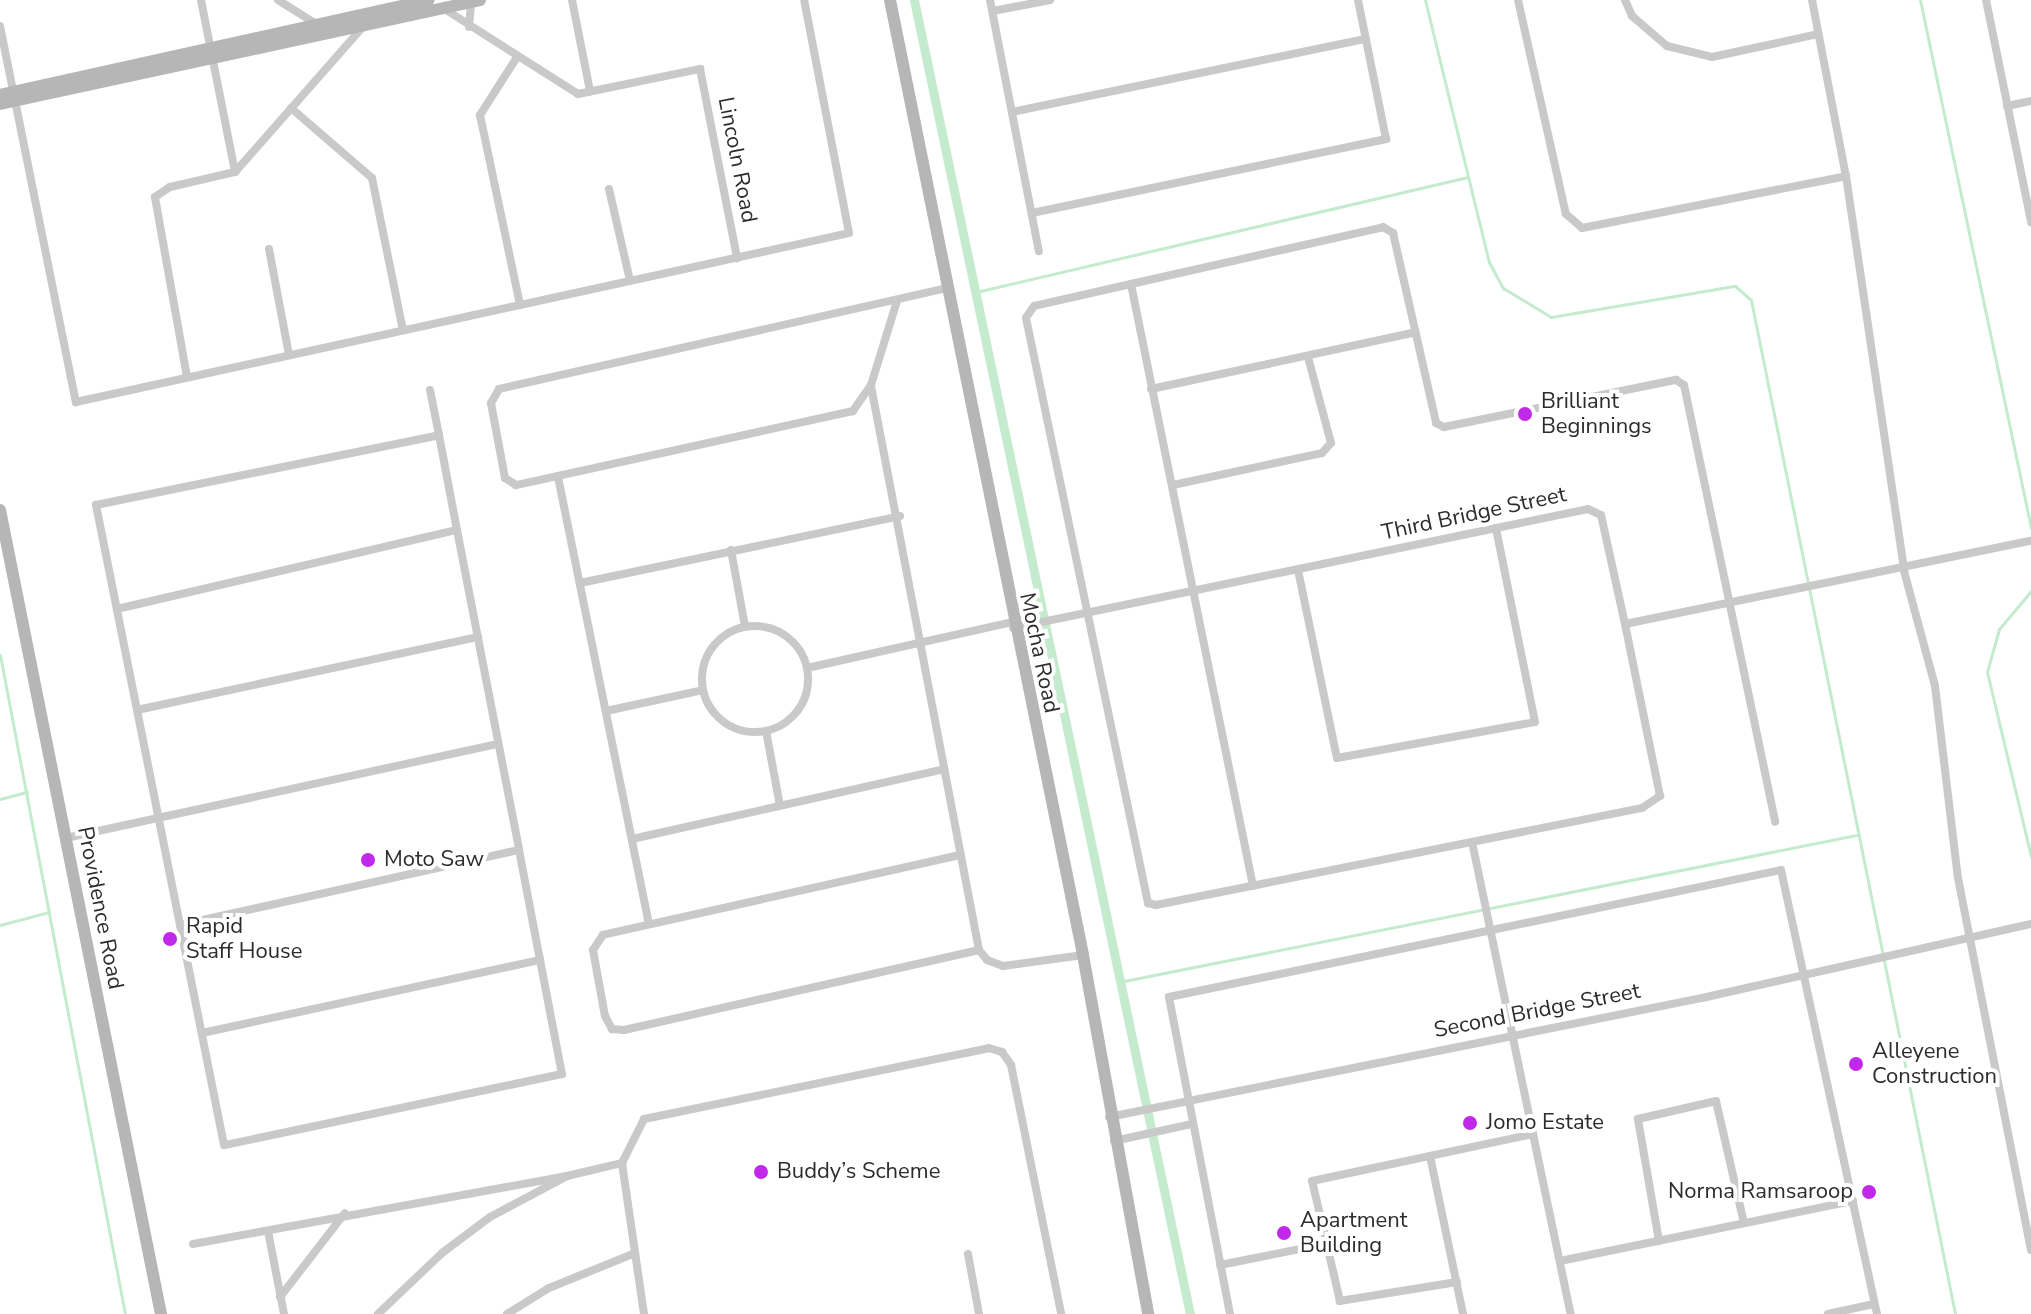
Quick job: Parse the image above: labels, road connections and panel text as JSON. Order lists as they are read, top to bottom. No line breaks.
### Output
{"streets":{"street":["Lincoln Road","Third Bridge Street","Mocha Road","Providence Road","Second Bridge Street"]},"crossings":[["Third Bridge Street","Mocha Road"],["Mocha Road","Second Bridge Street"]],"places":["Brilliant Beginnings","Moto Saw","Rapid Staff House","Alleyene Construction","Jomo Estate","Buddy’s Scheme","Norma Ramsaroop","Apartment Building"]}
